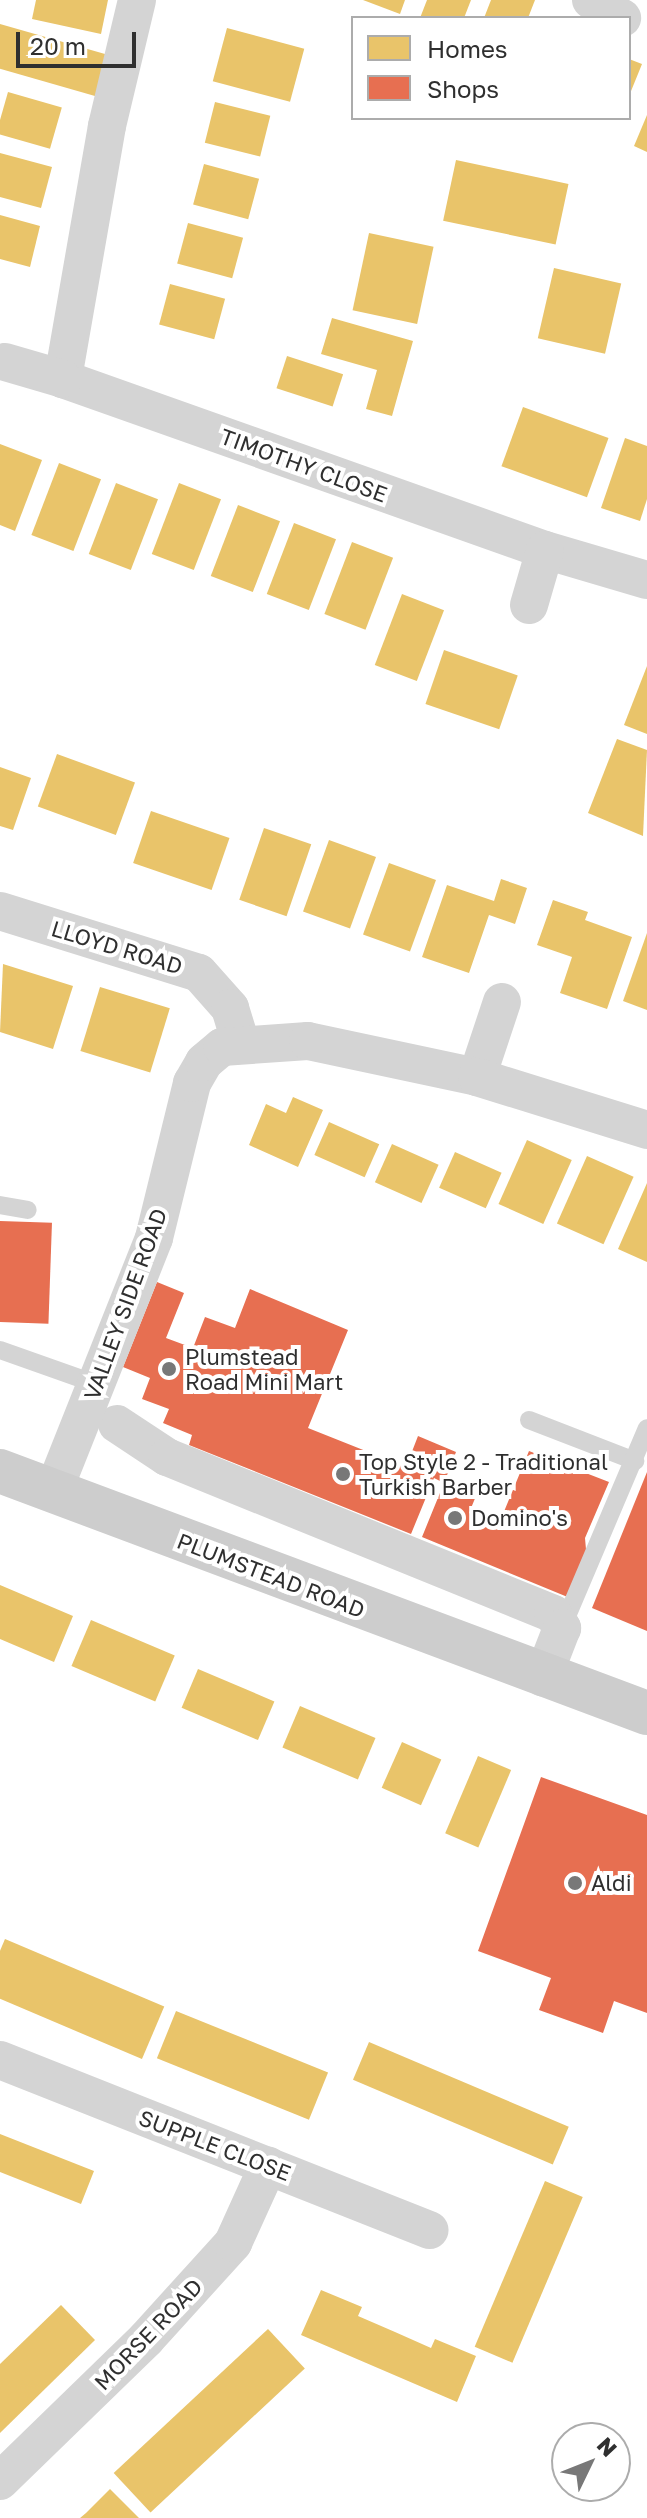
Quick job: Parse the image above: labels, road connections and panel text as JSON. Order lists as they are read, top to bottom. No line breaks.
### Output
{"streets":{"main road":["PLUMSTEAD ROAD"],"street":["TIMOTHY CLOSE","LLOYD ROAD","VALLEY SIDE ROAD","SUPPLE CLOSE","MORSE ROAD"]},"crossings":[["LLOYD ROAD","VALLEY SIDE ROAD"],["VALLEY SIDE ROAD","PLUMSTEAD ROAD"],["SUPPLE CLOSE","MORSE ROAD"]],"places":["Plumstead Road Mini Mart","Top Style 2 - Traditional Turkish Barber","Domino's","Aldi"],"legend":["Homes","Shops"],"scale_bar":"20 m","north":"top right"}
